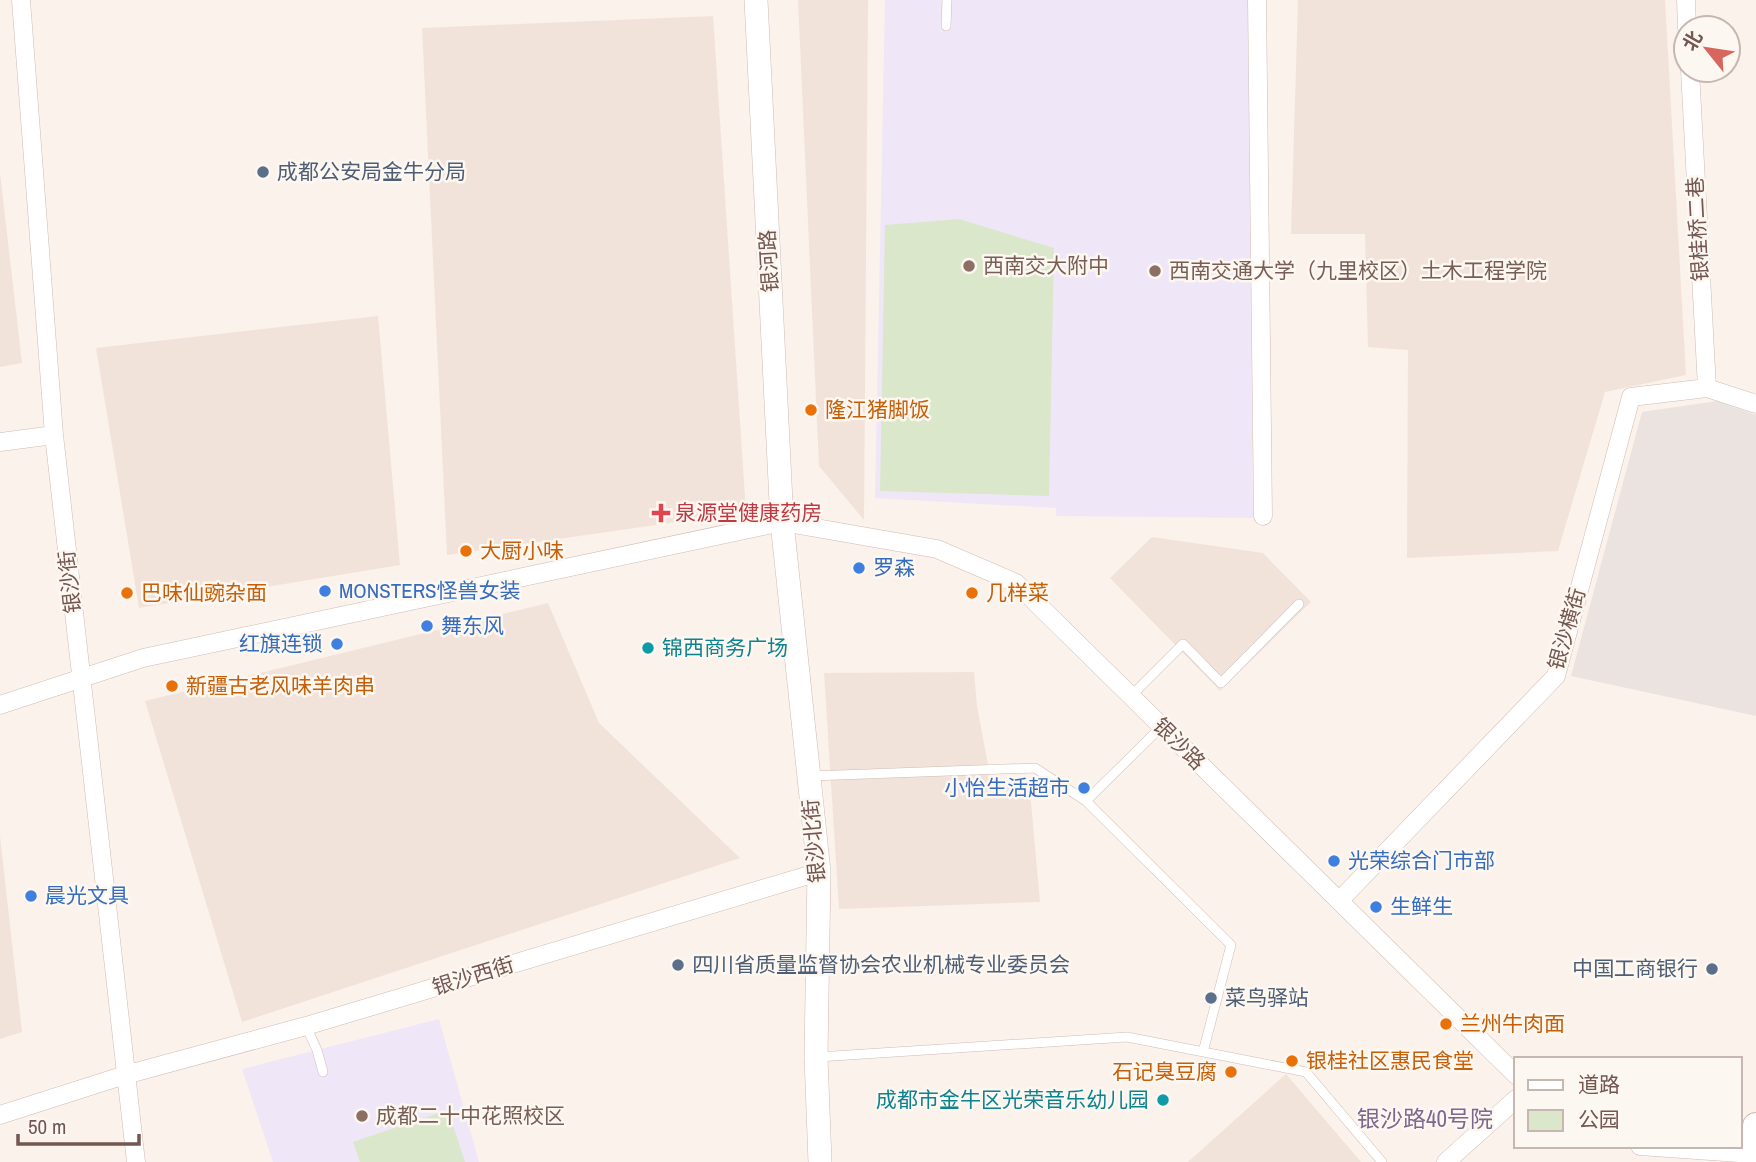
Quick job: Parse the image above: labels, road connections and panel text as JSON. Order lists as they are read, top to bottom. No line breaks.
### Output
{"streets":{"street":["银桂桥二巷","银河路","银沙街","银沙横街","银沙路","银沙北街","银沙西街"]},"crossings":[["银桂桥二巷","银沙横街"],["银河路","银沙路"],["银河路","银沙北街"],["银沙街","银沙西街"],["银沙横街","银沙路"],["银沙路","银沙北街"],["银沙北街","银沙西街"]],"districts":["银沙路40号院"],"places":{"other":["成都公安局金牛分局","西南交大附中","西南交通大学（九里校区）土木工程学院","隆江猪脚饭","大厨小味","罗森","MONSTERS怪兽女装","巴味仙豌杂面","几样菜","舞东风","红旗连锁","锦西商务广场","新疆古老风味羊肉串","小怡生活超市","光荣综合门市部","晨光文具","生鲜生","四川省质量监督协会农业机械专业委员会","中国工商银行","菜鸟驿站","兰州牛肉面","银桂社区惠民食堂","石记臭豆腐","成都市金牛区光荣音乐幼儿园","成都二十中花照校区"],"health":["泉源堂健康药房"]},"legend":["道路","公园"],"scale_bar":"50 m","north":"top left"}
